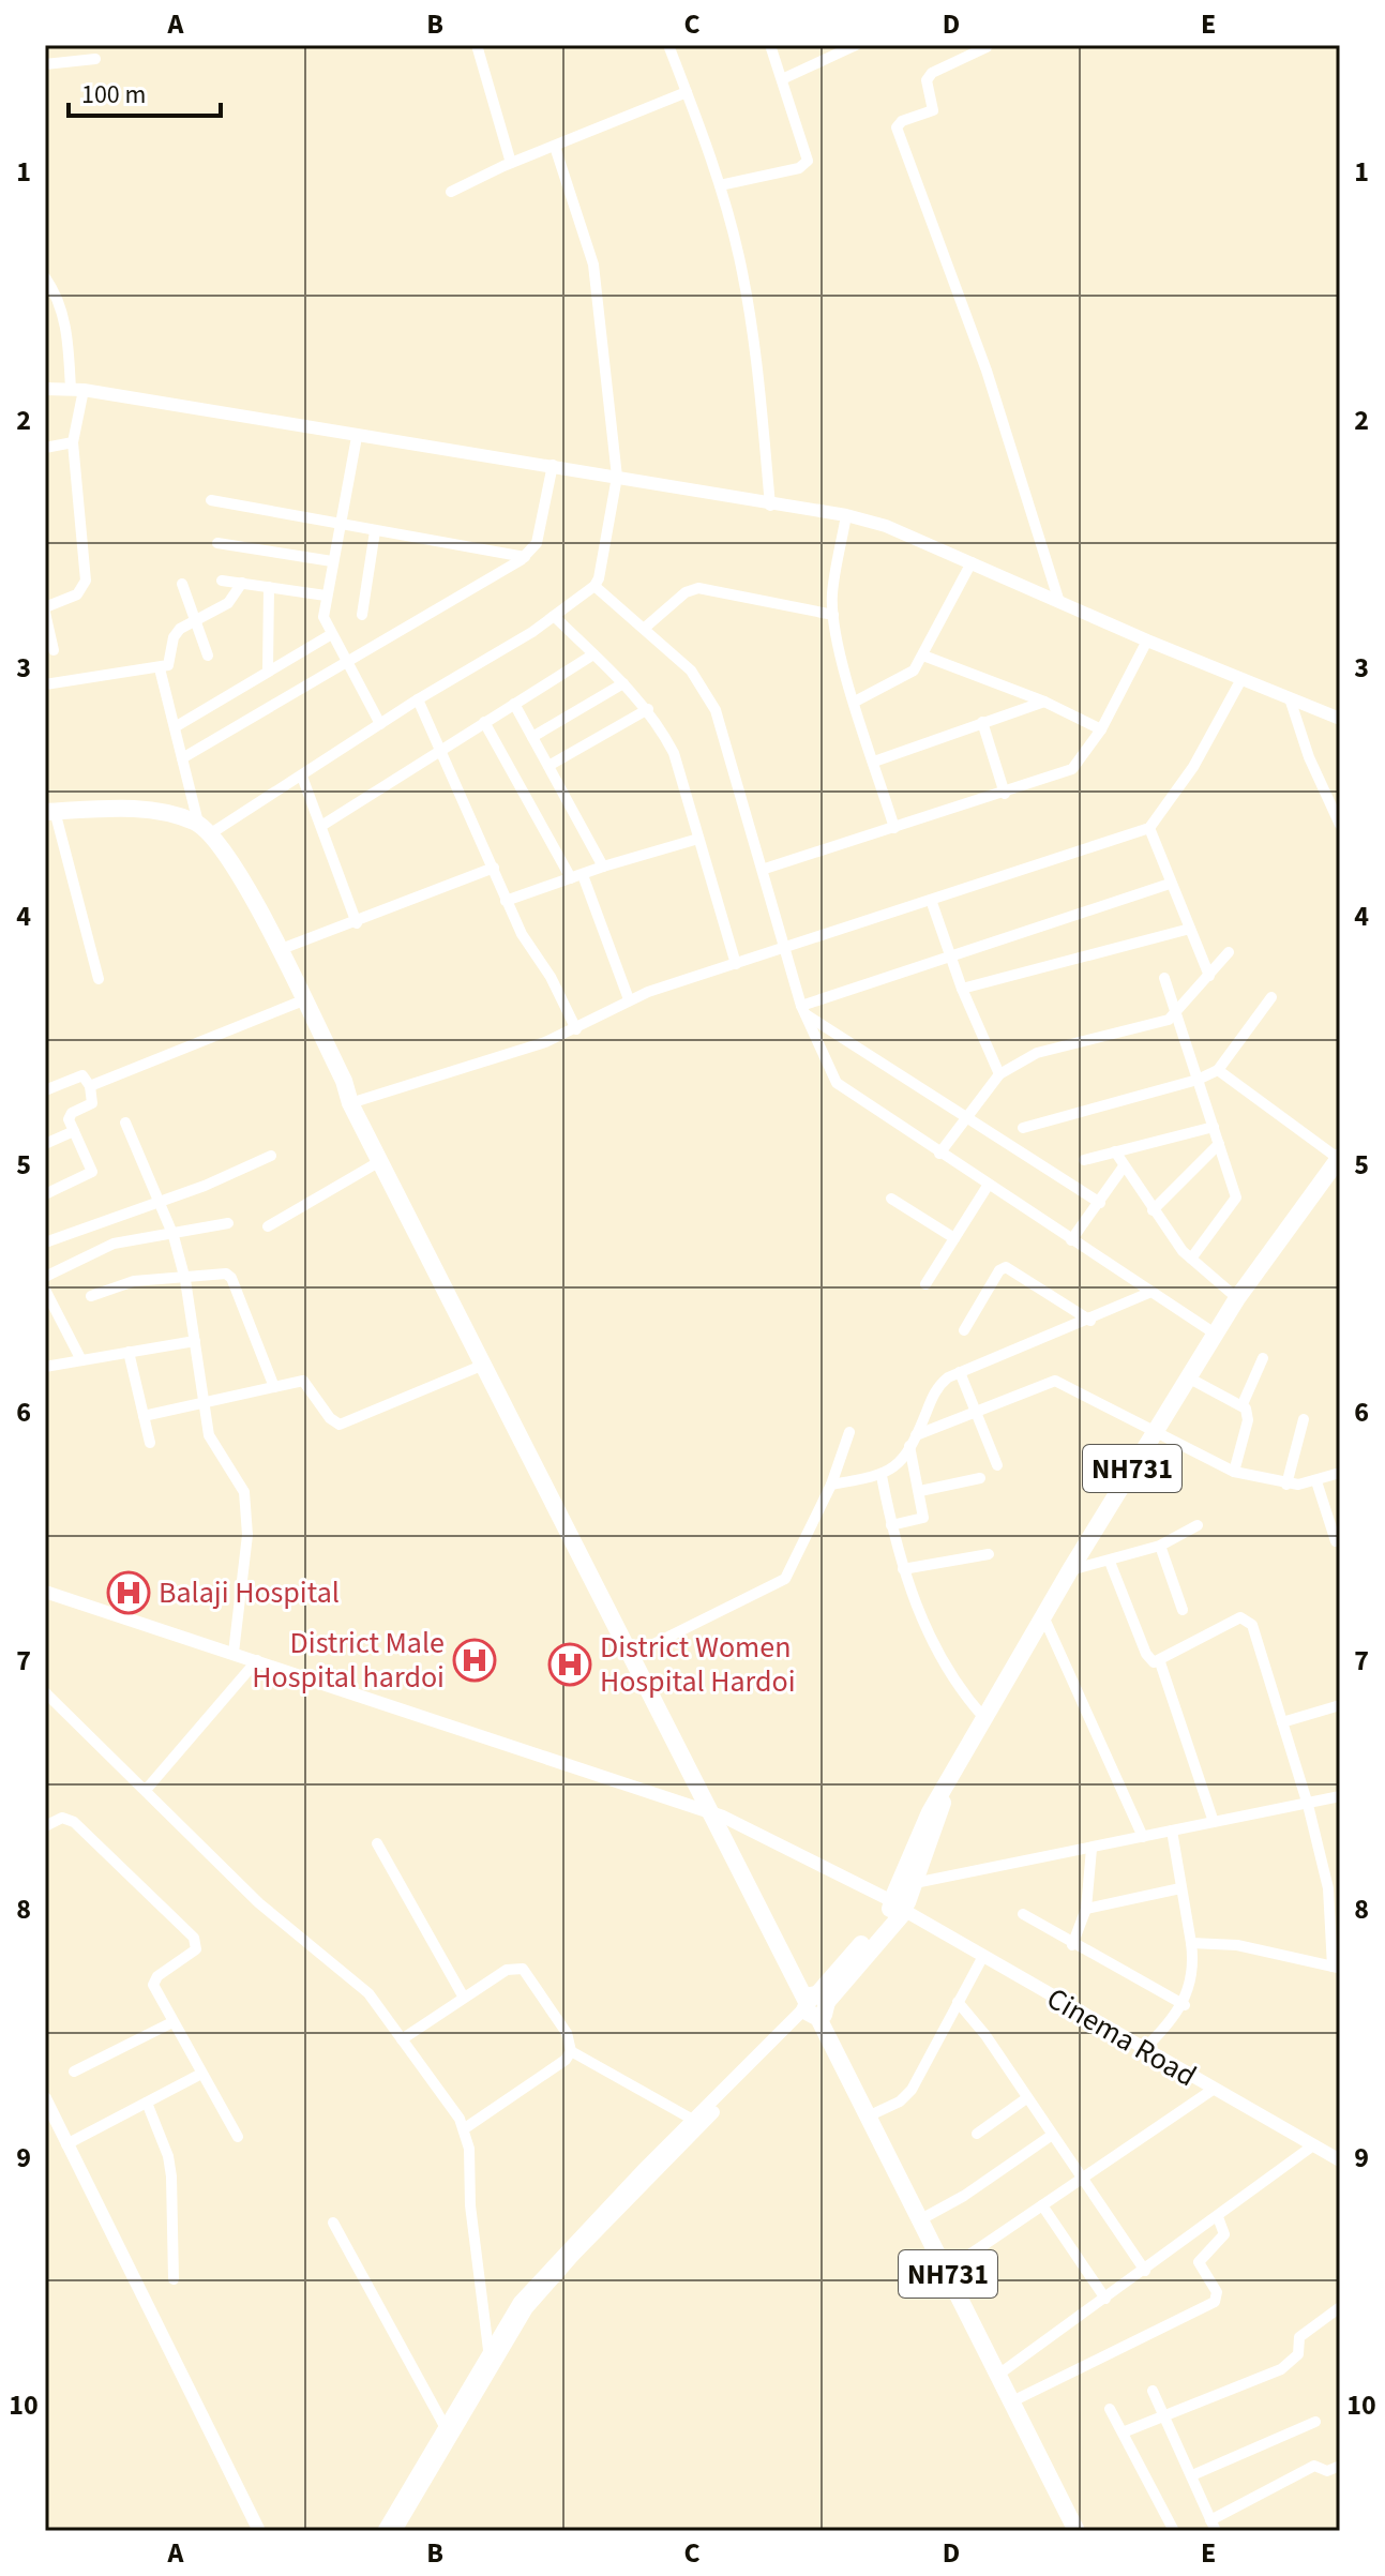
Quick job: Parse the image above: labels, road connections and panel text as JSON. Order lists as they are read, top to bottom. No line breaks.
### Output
{"streets":{"main road":["NH731"],"street":["Cinema Road"]},"crossings":[["NH731","Cinema Road"]],"places":{"hospital":["Balaji Hospital","District Male Hospital hardoi","District Women Hospital Hardoi"]},"scale_bar":"100 m","grid":{"columns":["A","B","C","D","E"],"rows":["1","2","3","4","5","6","7","8","9","10"]}}
